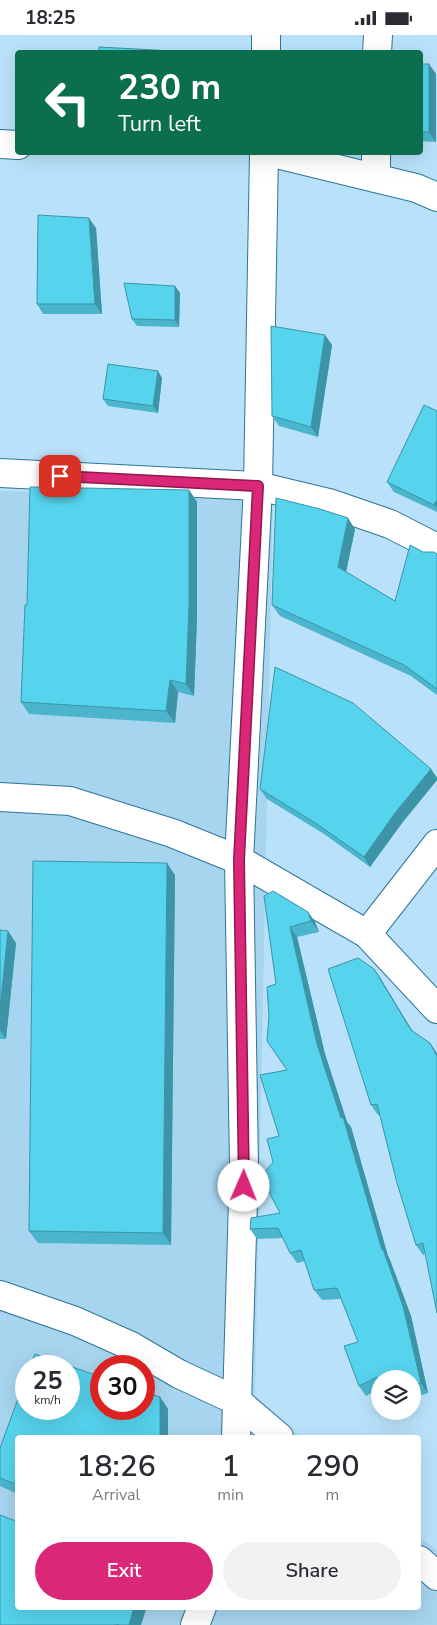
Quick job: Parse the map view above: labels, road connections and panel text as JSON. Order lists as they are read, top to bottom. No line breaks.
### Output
{"page":{"status":"18:25","turn":["230 m","Turn left"],"speed":"25 km/h","limit":"30","eta":["18:26","Arrival","1","min","290","m"],"buttons":["Exit","Share"]}}
